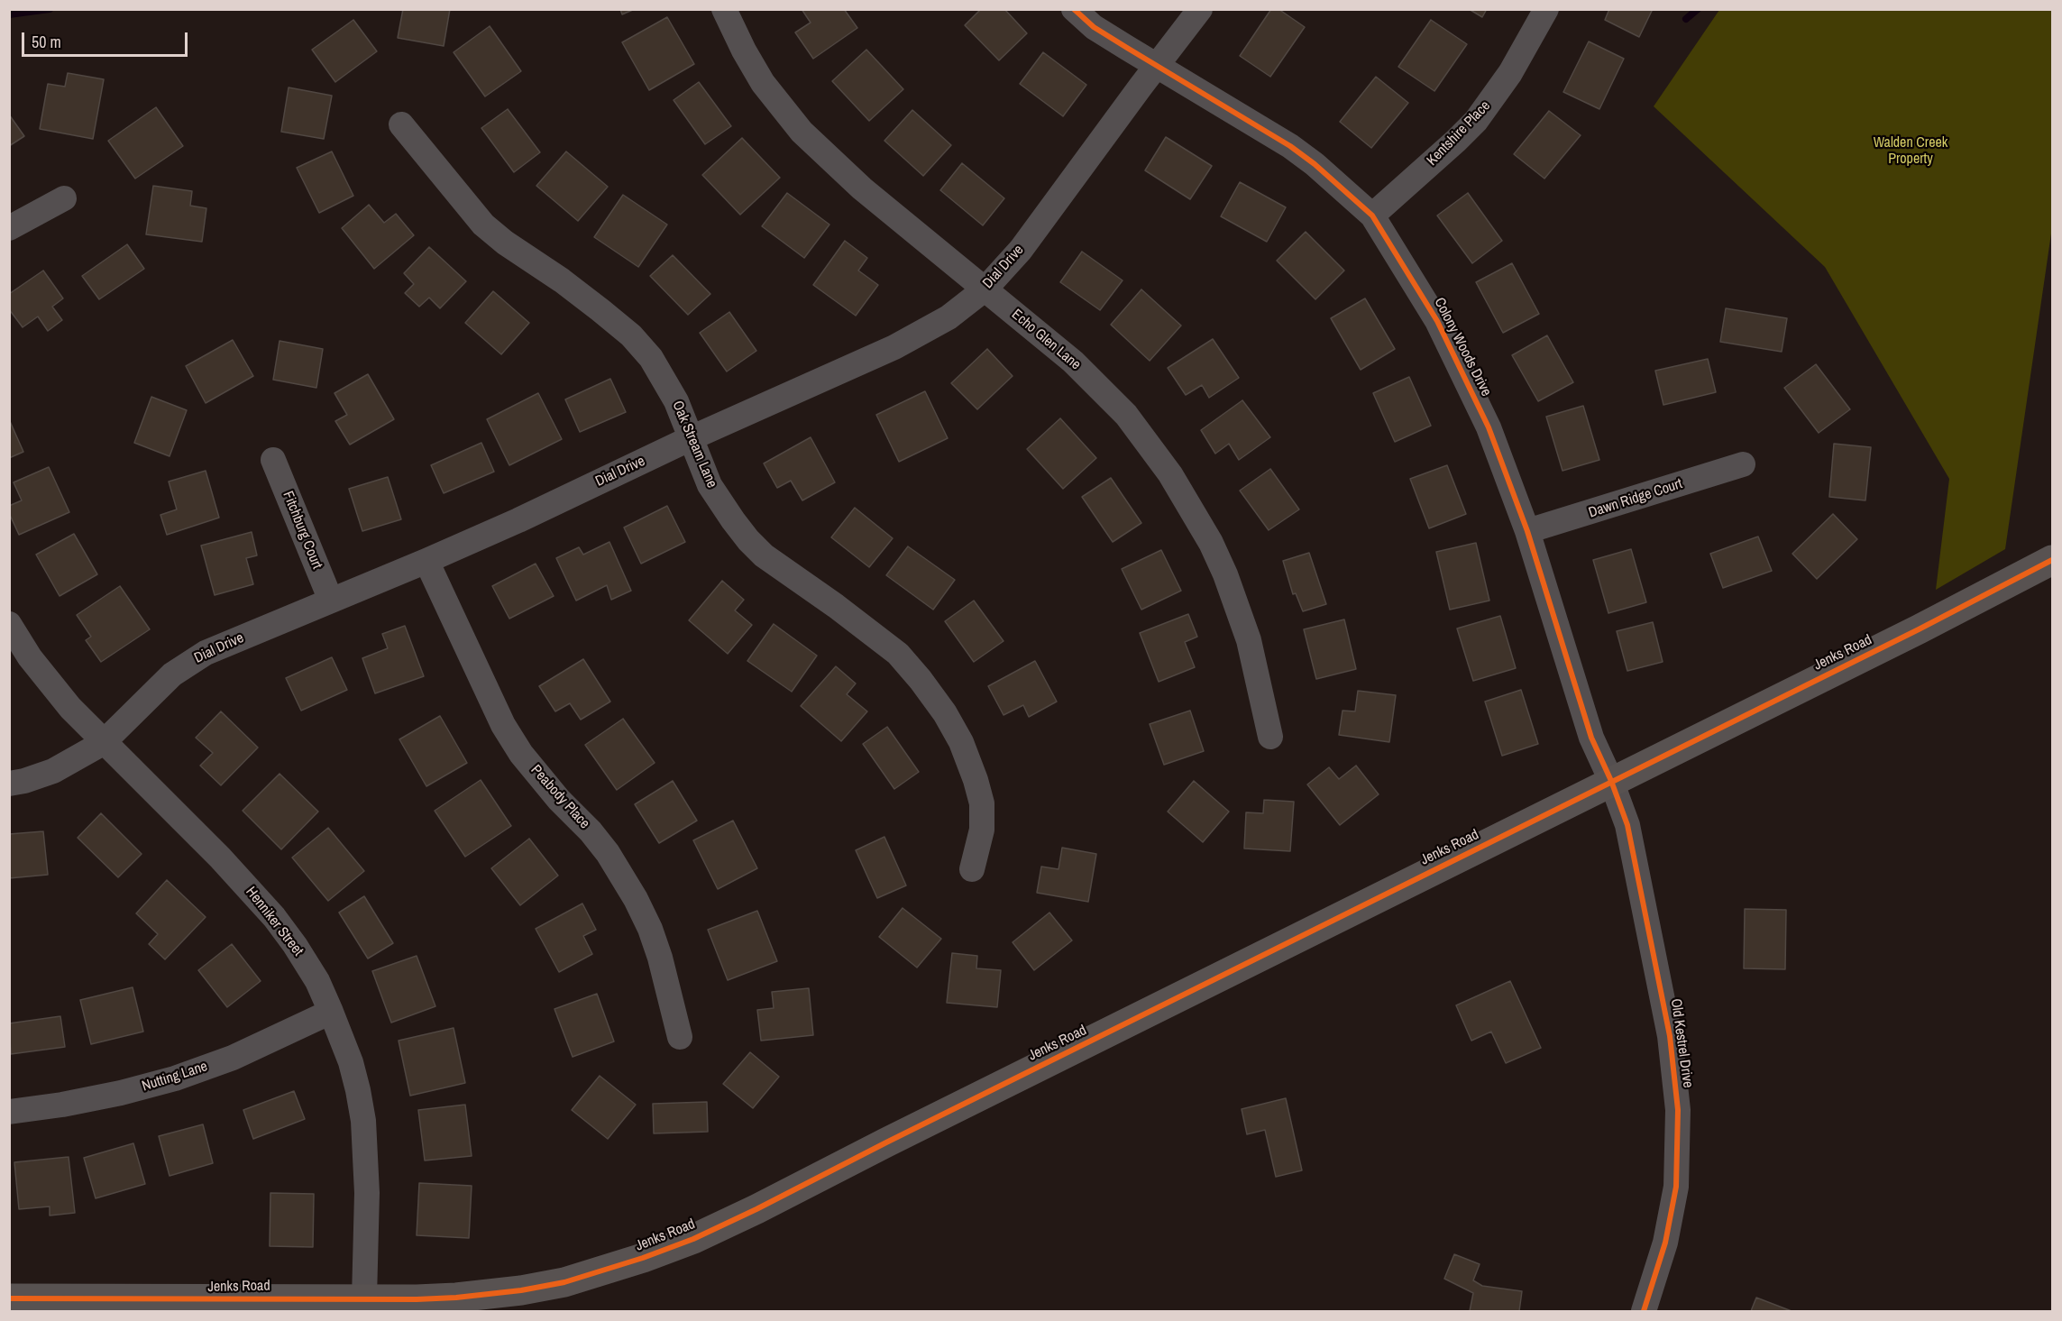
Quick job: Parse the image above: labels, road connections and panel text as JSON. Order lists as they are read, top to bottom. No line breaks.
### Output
{"streets":{"street":["Kentshire Place","Dial Drive","Echo Glen Lane","Colony Woods Drive","Oak Stream Lane","Dawn Ridge Court","Fitchburg Court","Jenks Road","Peabody Place","Henniker Street","Old Kestrel Drive","Nutting Lane"]},"crossings":[["Kentshire Place","Colony Woods Drive"],["Dial Drive","Echo Glen Lane"],["Dial Drive","Colony Woods Drive"],["Dial Drive","Oak Stream Lane"],["Dial Drive","Fitchburg Court"],["Dial Drive","Peabody Place"],["Dial Drive","Henniker Street"],["Colony Woods Drive","Dawn Ridge Court"],["Colony Woods Drive","Jenks Road"],["Colony Woods Drive","Old Kestrel Drive"],["Jenks Road","Henniker Street"],["Jenks Road","Old Kestrel Drive"],["Henniker Street","Nutting Lane"]],"parks":["Walden Creek Property"],"scale_bar":"50 m"}
